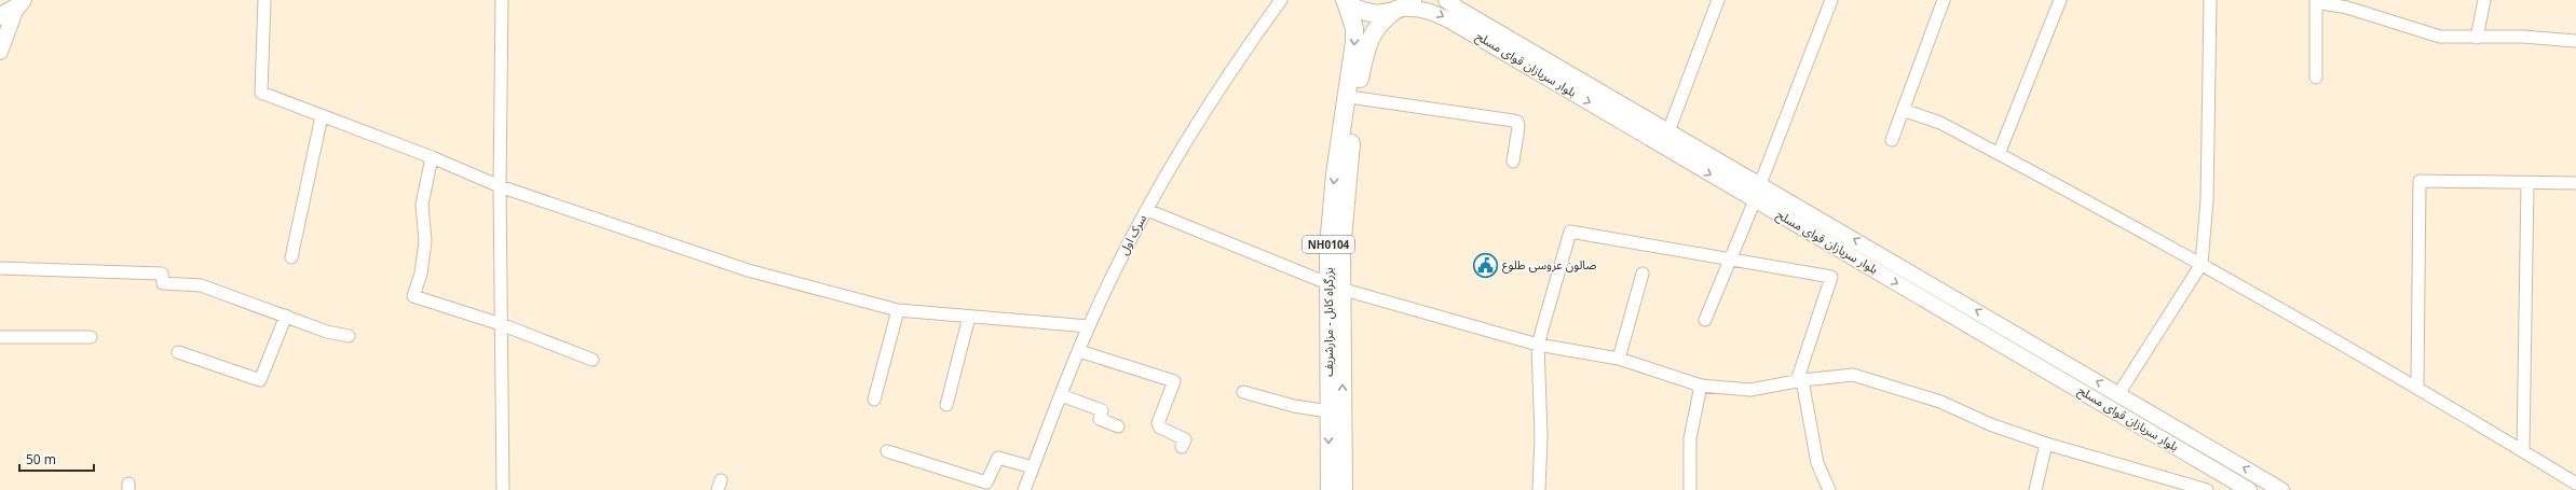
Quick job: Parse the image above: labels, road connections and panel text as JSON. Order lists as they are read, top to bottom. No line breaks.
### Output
{"streets":{"highway":["NH0104","بزرگراه کابل - مزارشریف"],"main road":["بلوار سربازان قوای مسلح"],"street":["سرک اول"]},"crossings":[["بلوار سربازان قوای مسلح","بزرگراه کابل - مزارشریف"]],"places":{"public building":["صالون عروسی طلوع"]},"scale_bar":"50 m"}
